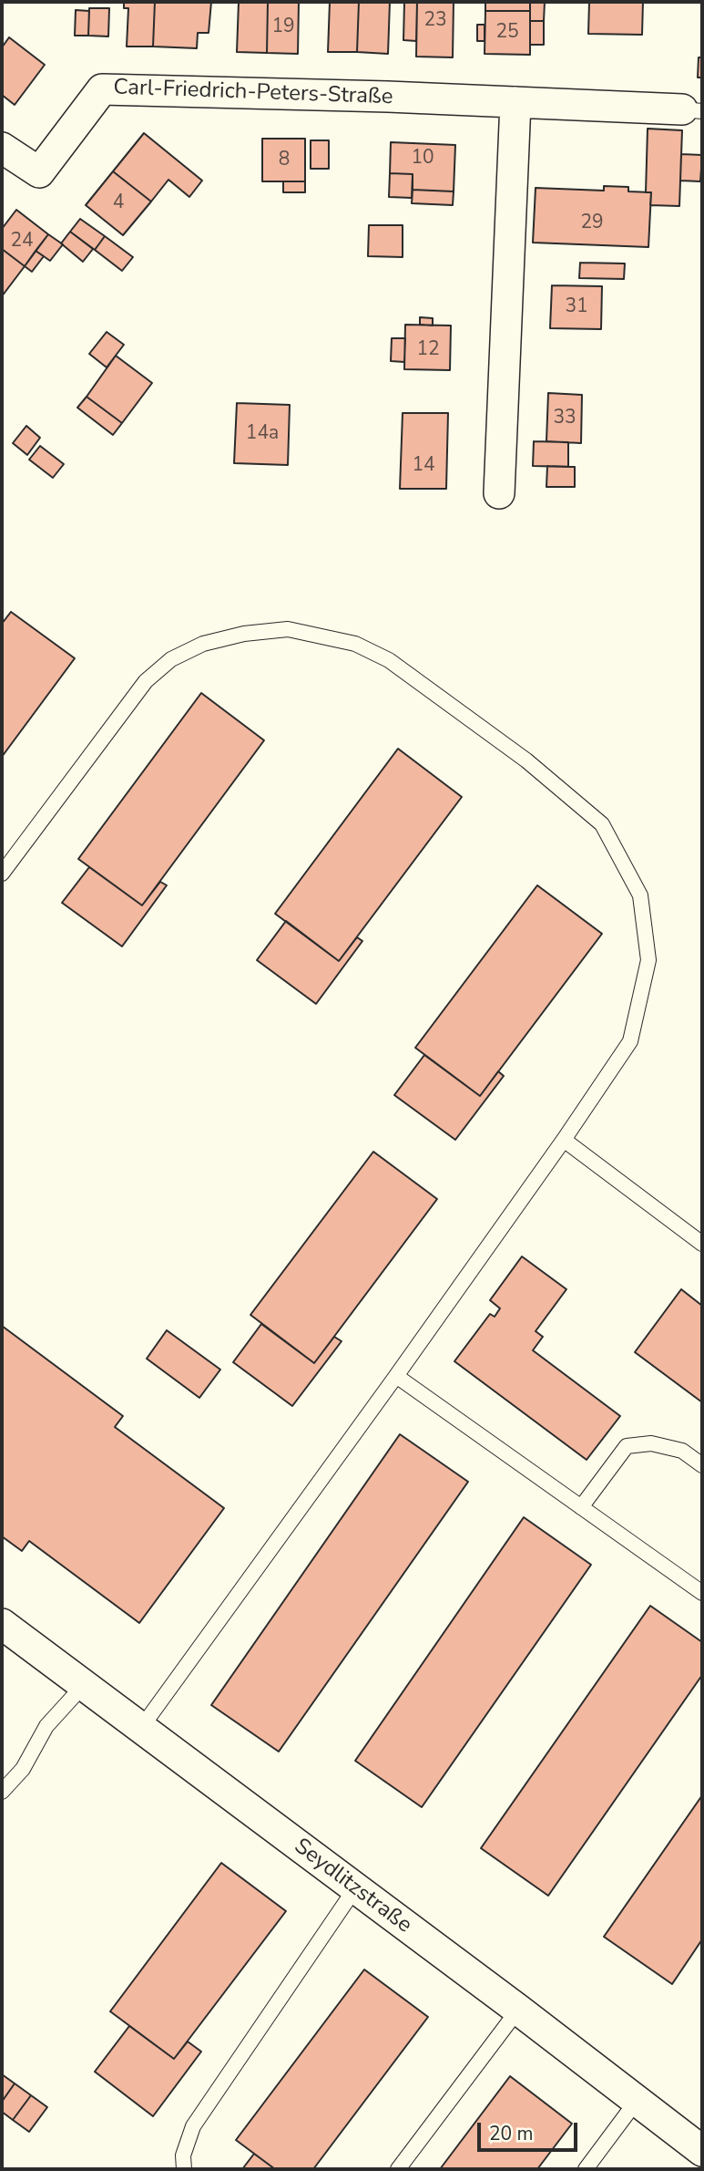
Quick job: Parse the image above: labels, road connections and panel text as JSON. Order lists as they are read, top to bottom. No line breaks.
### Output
{"streets":{"street":["Carl-Friedrich-Peters-Straße","Seydlitzstraße"]},"house_numbers":["23","19","25","10","8","4","29","24","31","12","33","14a","14"],"scale_bar":"20 m"}
